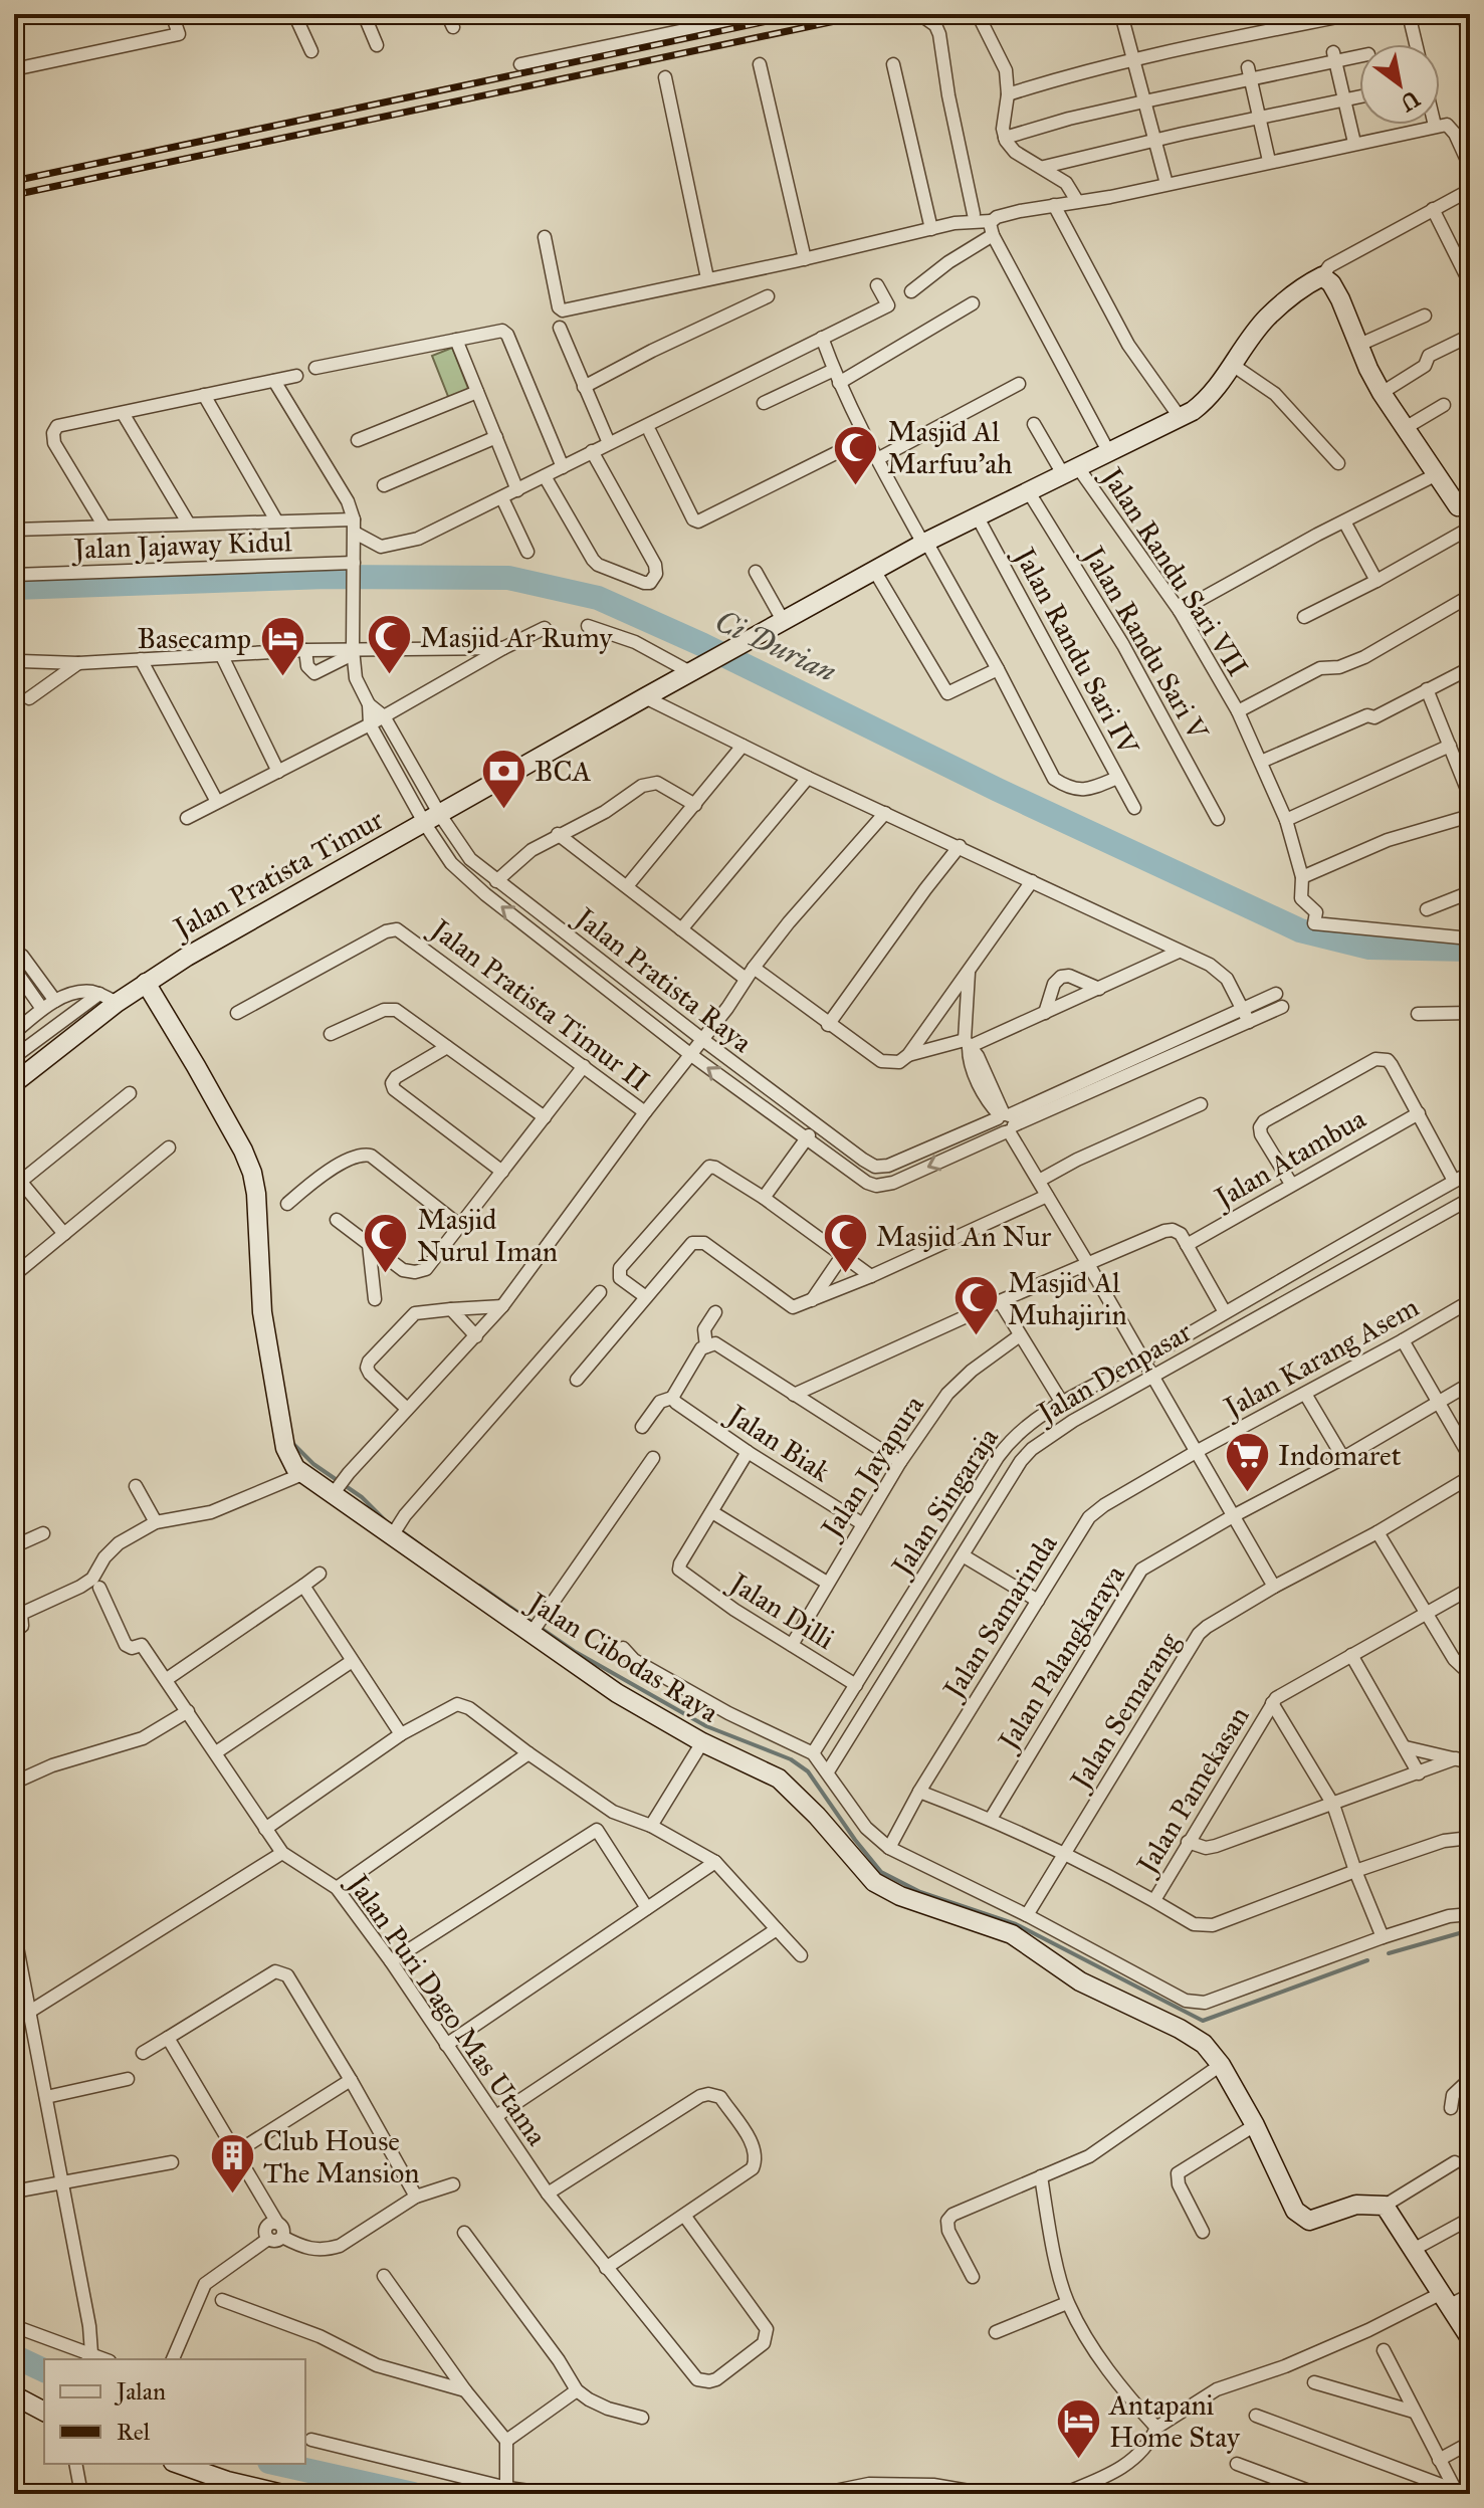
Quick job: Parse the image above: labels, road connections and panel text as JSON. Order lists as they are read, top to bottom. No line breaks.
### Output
{"streets":{"street":["Jalan Jajaway Kidul","Jalan Randu Sari VII","Jalan Randu Sari V","Jalan Randu Sari IV","Jalan Pratista Timur","Jalan Pratista Raya","Jalan Pratista Timur II","Jalan Atambua","Jalan Karang Asem","Jalan Denpasar","Jalan Biak","Jalan Jayapura","Jalan Singaraja","Jalan Dilli","Jalan Samarinda","Jalan Cibodas Raya","Jalan Palangkaraya","Jalan Semarang","Jalan Pamekasan","Jalan Puri Dago Mas Utama"]},"crossings":[["Jalan Randu Sari VII","Jalan Pratista Timur"],["Jalan Randu Sari V","Jalan Pratista Timur"],["Jalan Randu Sari IV","Jalan Pratista Timur"],["Jalan Pratista Timur","Jalan Pratista Raya"],["Jalan Karang Asem","Jalan Samarinda"],["Jalan Denpasar","Jalan Singaraja"],["Jalan Biak","Jalan Jayapura"],["Jalan Jayapura","Jalan Dilli"],["Jalan Singaraja","Jalan Dilli"]],"water":["Ci Durian"],"places":{"mosque":["Masjid Al Marfuu'ah","Masjid Ar Rumy","Masjid Nurul Iman","Masjid An Nur","Masjid Al Muhajirin"],"hotel":["Basecamp","Antapani Home Stay"],"bank":["BCA"],"supermarket":["Indomaret"],"building":["Club House The Mansion"]},"legend":["Jalan","Rel"],"north":"bottom right"}
